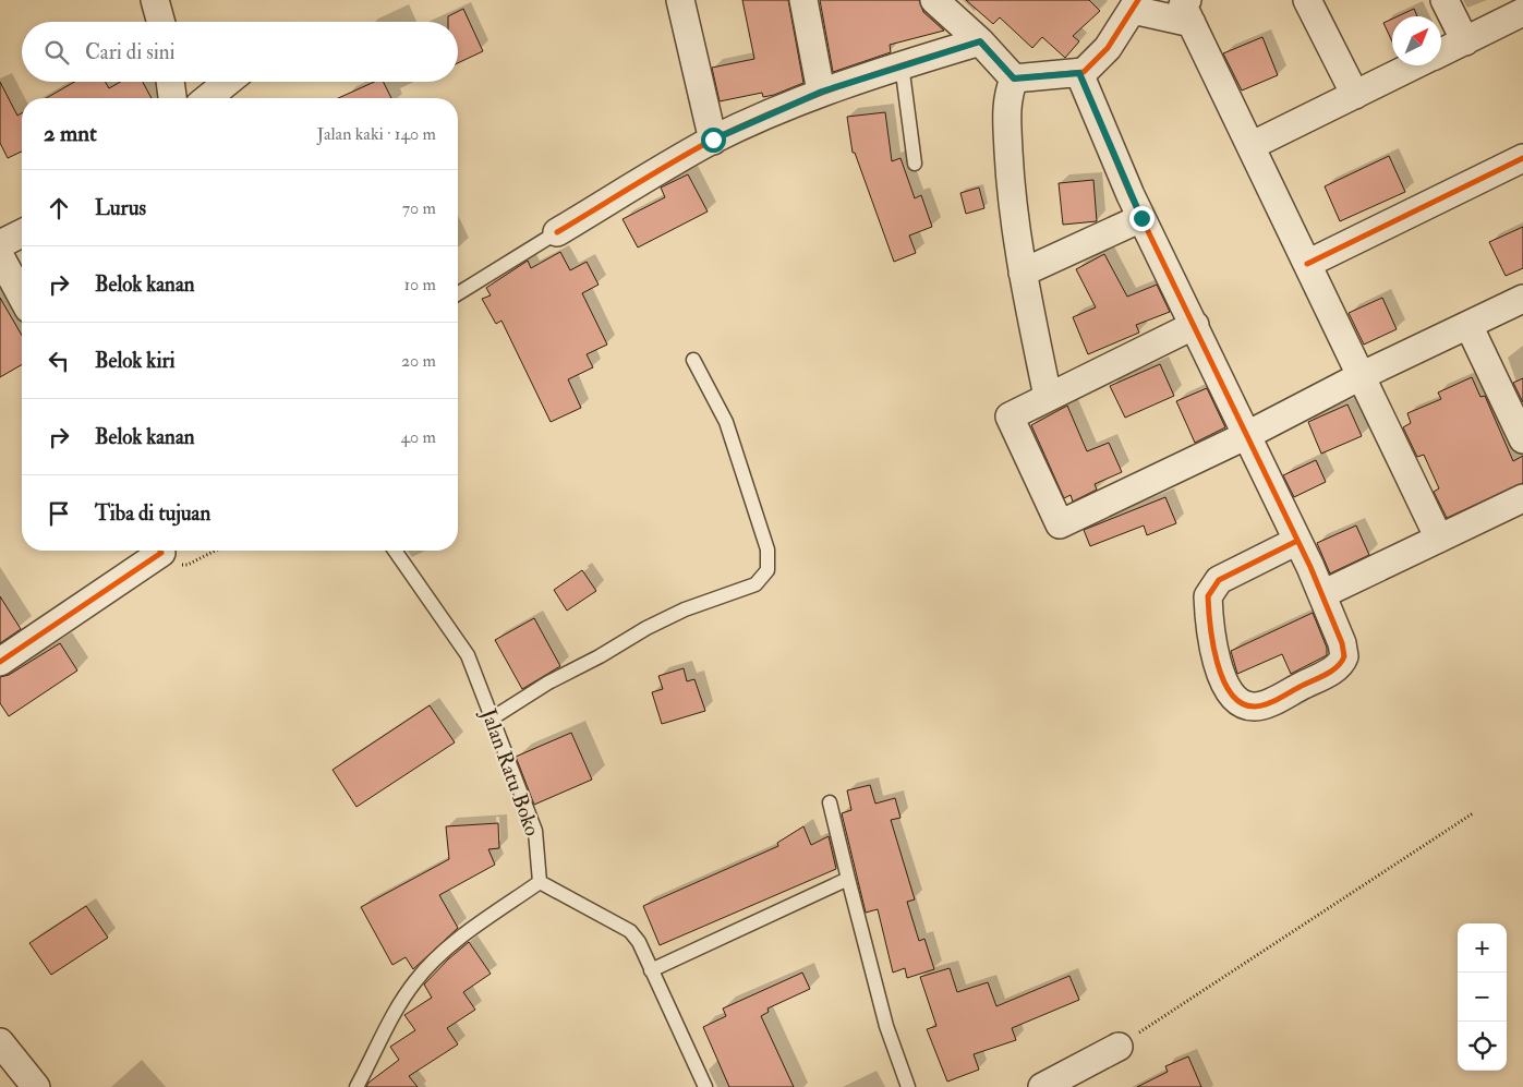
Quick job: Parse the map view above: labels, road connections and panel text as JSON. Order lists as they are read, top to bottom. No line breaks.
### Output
{"streets":{"lane":["Jalan Ratu Boko"]},"north":"top right","page":{"search":"Cari di sini","heading":["2 mnt","Jalan kaki · 140 m"],"list":[["Lurus","70 m"],["Belok kanan","10 m"],["Belok kiri","20 m"],["Belok kanan","40 m"],"Tiba di tujuan"],"map_buttons":["+","−"]}}
